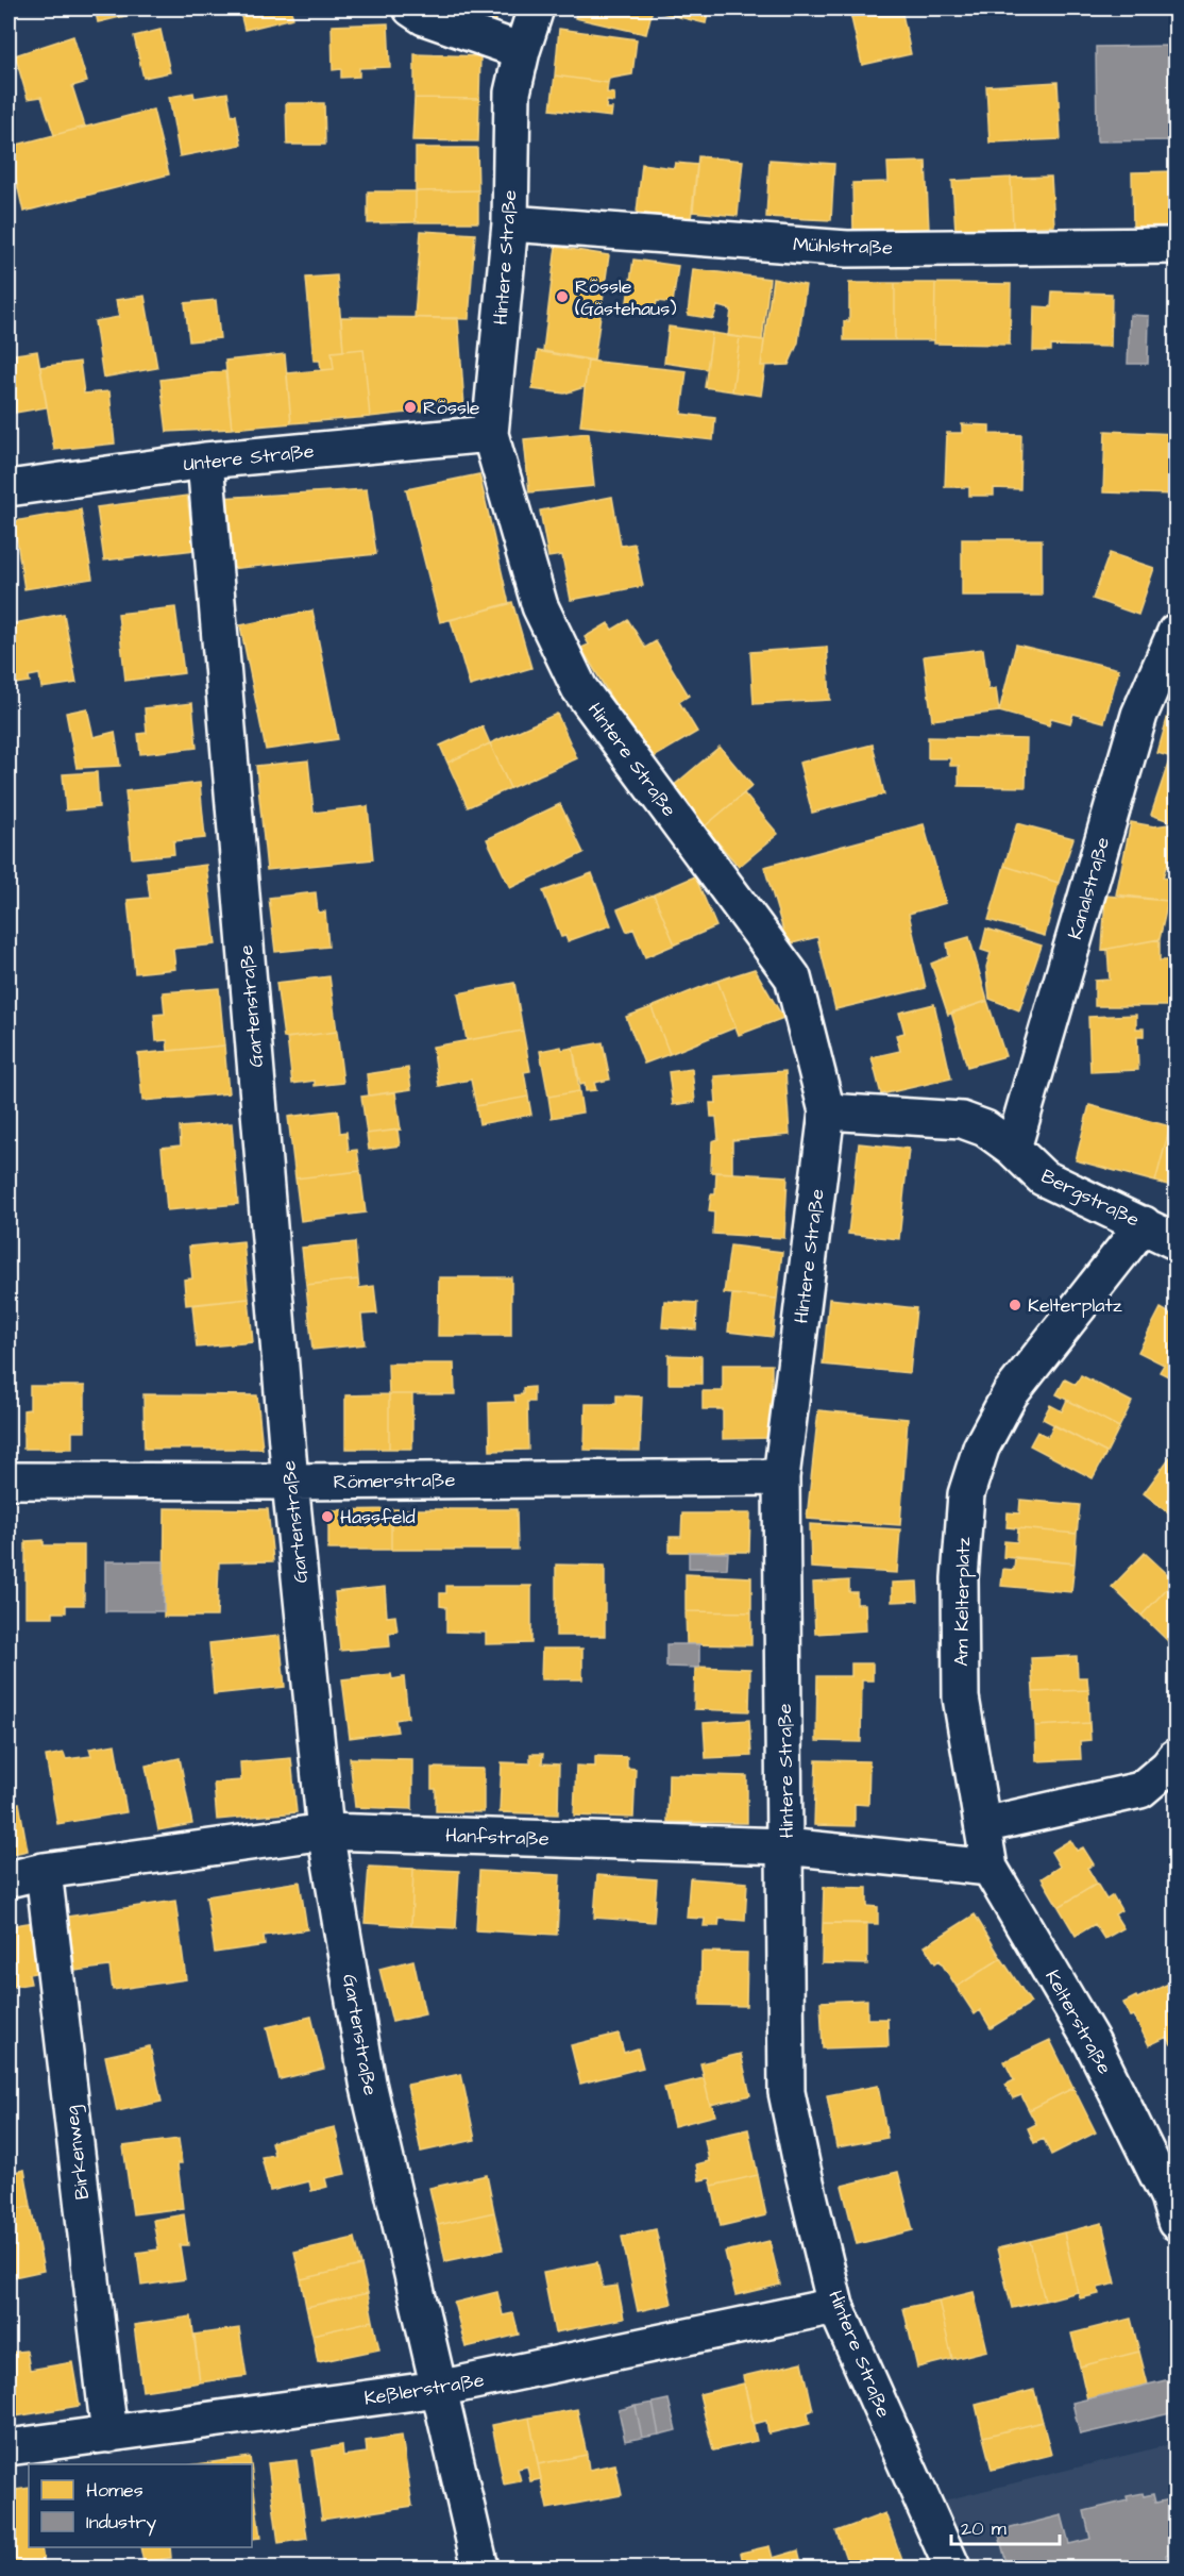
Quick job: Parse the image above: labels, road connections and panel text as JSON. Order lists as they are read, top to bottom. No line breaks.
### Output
{"streets":{"street":["Mühlstraße","Hintere Straße","Untere Straße","Kanalstraße","Gartenstraße","Bergstraße","Römerstraße","Am Kelterplatz","Hanfstraße","Kelterstraße","Birkenweg","Keßlerstraße"]},"crossings":[["Mühlstraße","Hintere Straße"],["Hintere Straße","Untere Straße"],["Hintere Straße","Bergstraße"],["Hintere Straße","Römerstraße"],["Hintere Straße","Hanfstraße"],["Hintere Straße","Keßlerstraße"],["Untere Straße","Gartenstraße"],["Kanalstraße","Bergstraße"],["Gartenstraße","Römerstraße"],["Gartenstraße","Hanfstraße"],["Gartenstraße","Keßlerstraße"],["Bergstraße","Am Kelterplatz"],["Am Kelterplatz","Kelterstraße"],["Hanfstraße","Kelterstraße"],["Hanfstraße","Birkenweg"],["Birkenweg","Keßlerstraße"]],"places":["Rössle (Gästehaus)","Rössle","Kelterplatz","Hassfeld"],"legend":["Homes","Industry"],"scale_bar":"20 m"}
